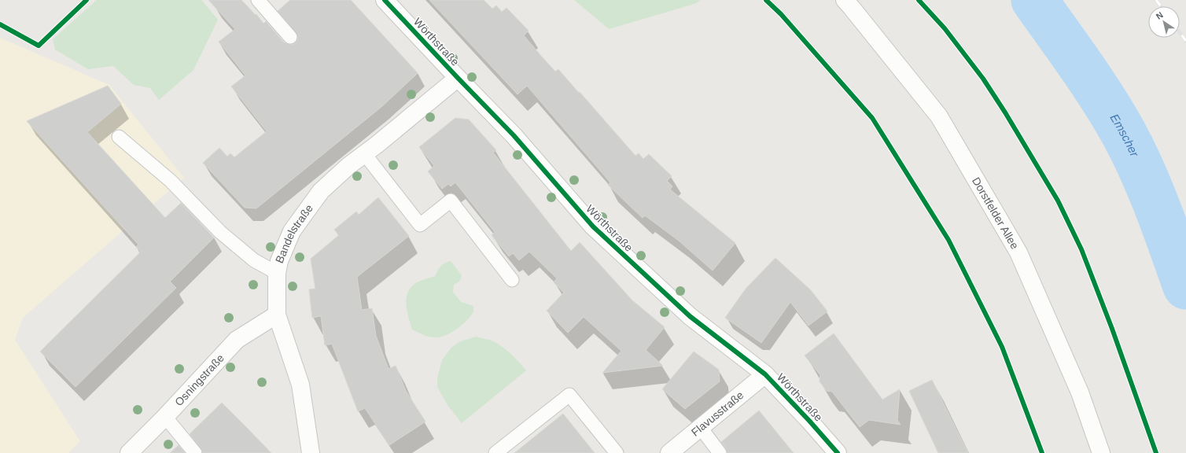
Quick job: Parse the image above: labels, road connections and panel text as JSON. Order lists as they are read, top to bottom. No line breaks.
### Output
{"streets":{"street":["Wörthstraße","Dorstfelder Allee","Bandelstraße","Osningstraße","Flavusstraße"]},"crossings":[["Wörthstraße","Bandelstraße"],["Wörthstraße","Flavusstraße"],["Bandelstraße","Osningstraße"]],"water":["Emscher"],"north":"top left"}
